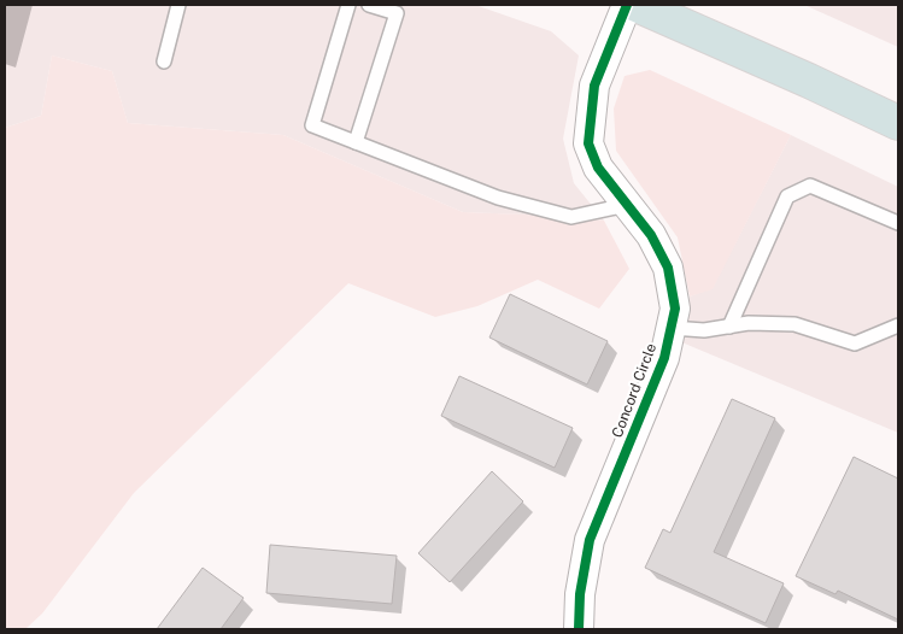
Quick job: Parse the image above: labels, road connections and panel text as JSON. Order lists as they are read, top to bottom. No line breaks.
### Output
{"streets":{"street":["Concord Circle"]}}
